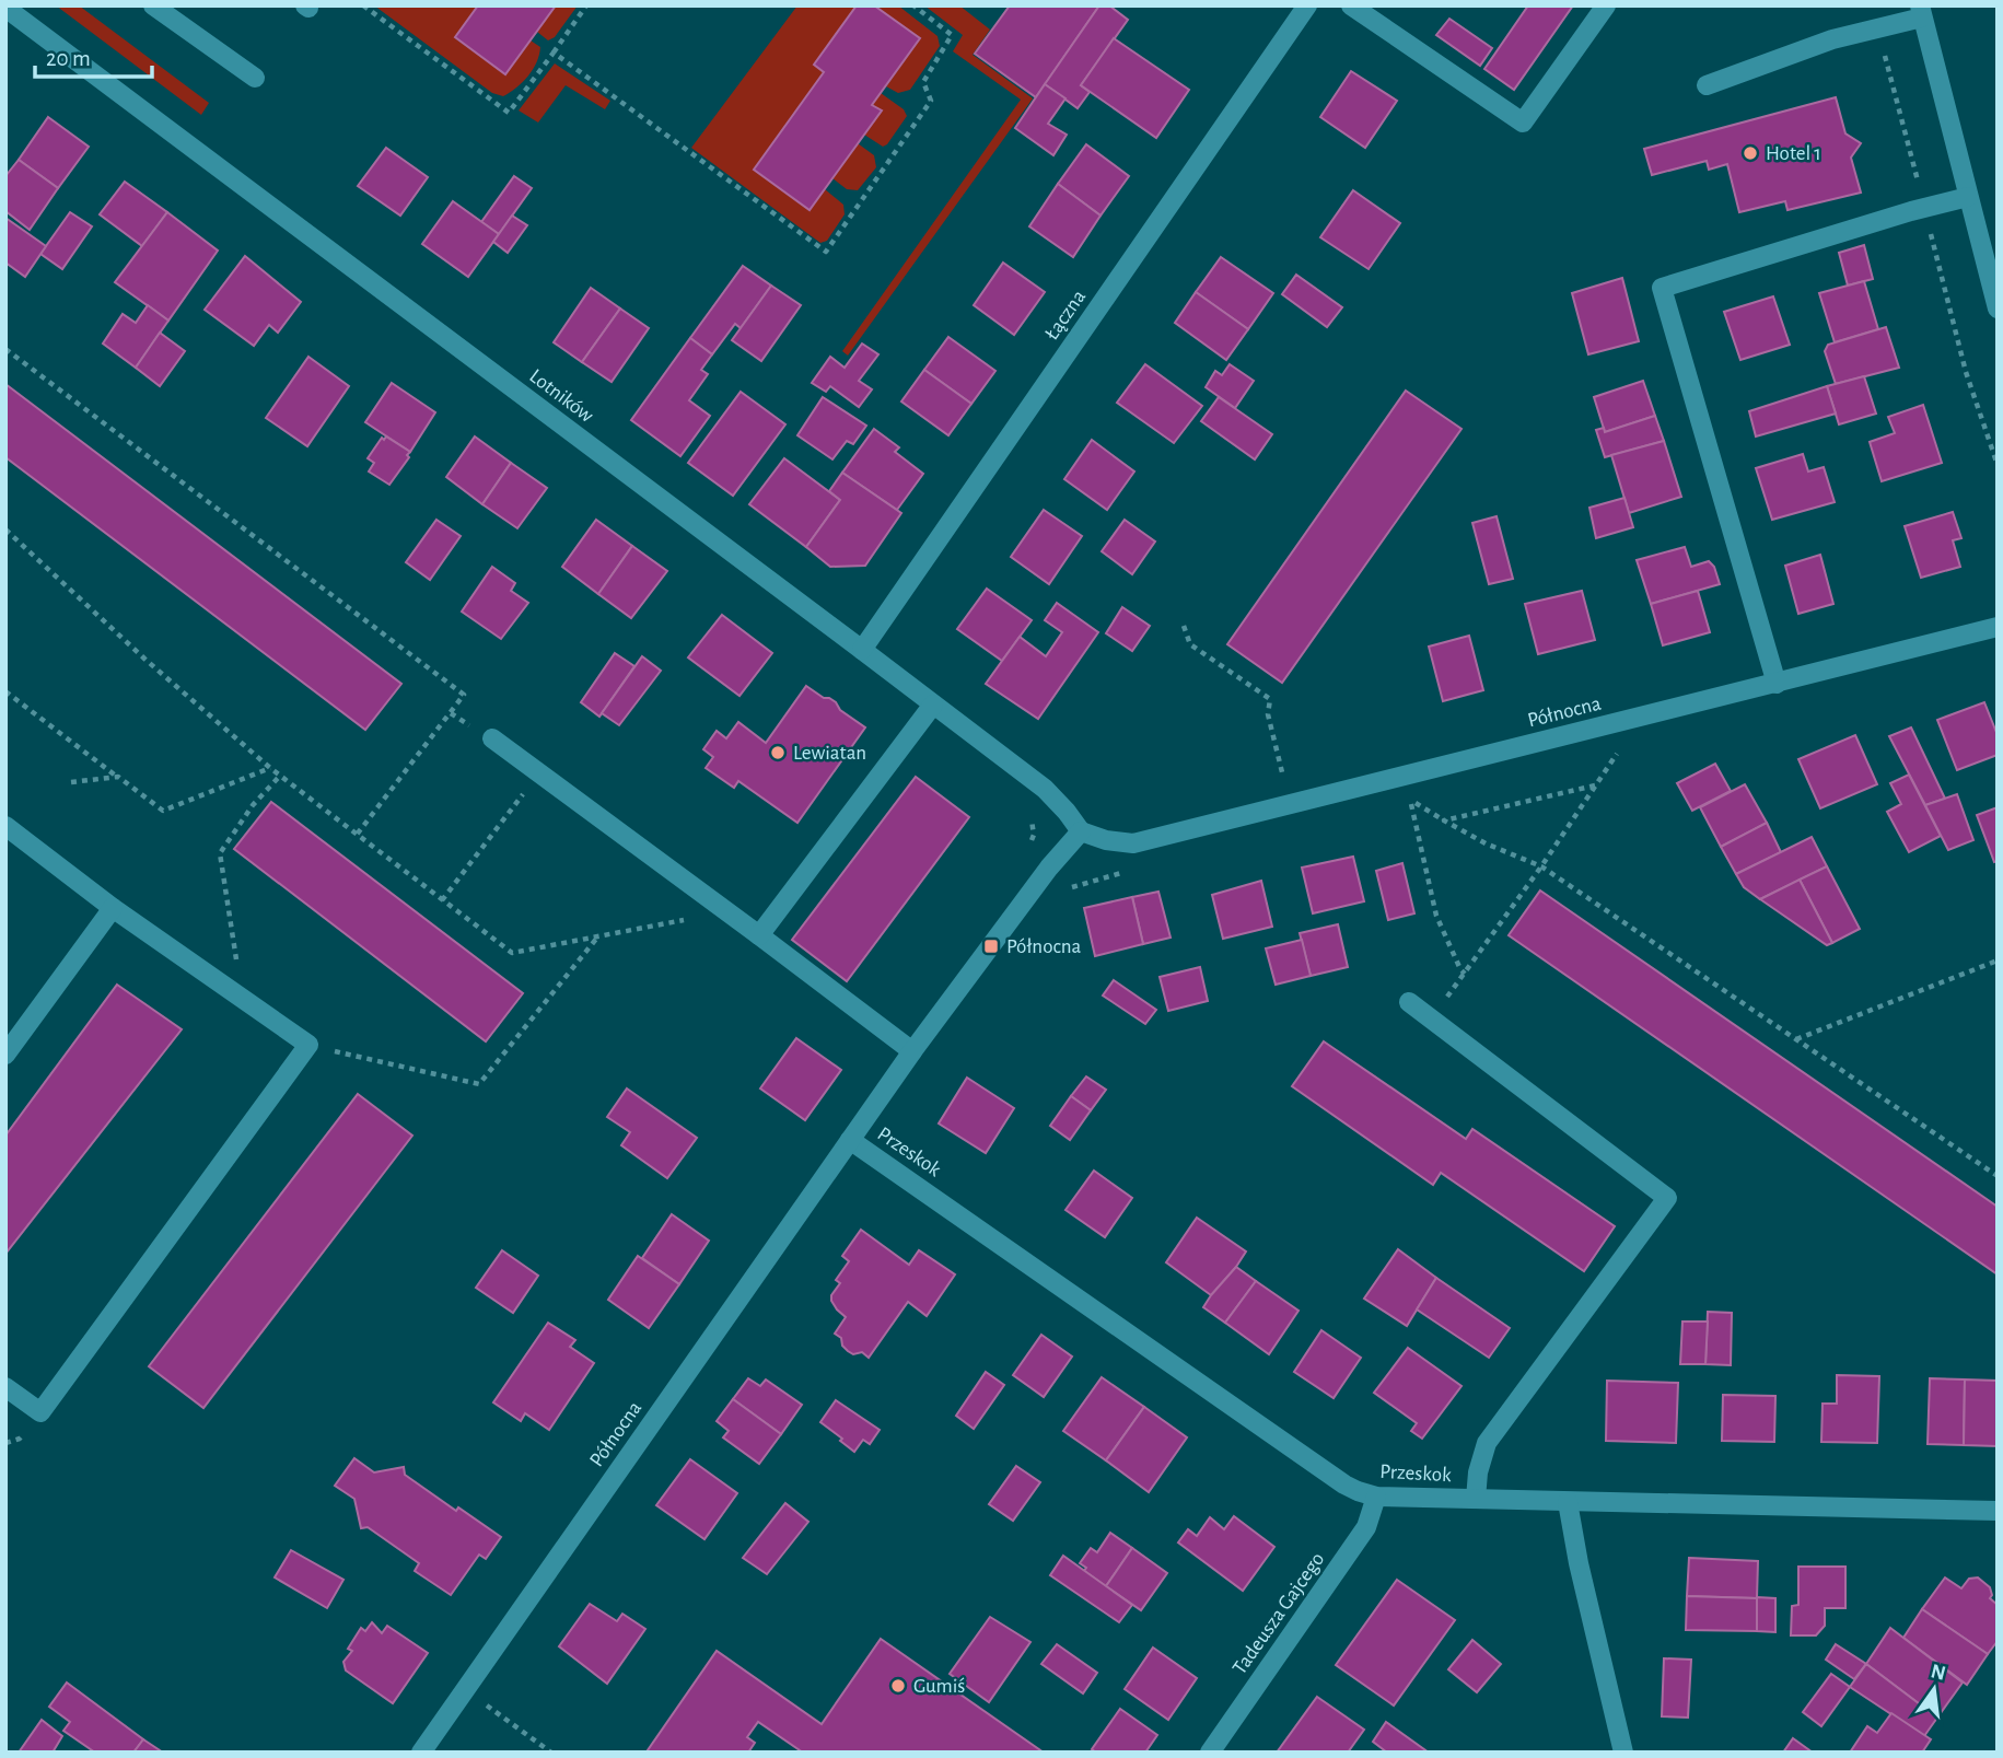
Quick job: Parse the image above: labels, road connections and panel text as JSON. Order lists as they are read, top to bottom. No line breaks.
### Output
{"streets":{"street":["Łączna","Lotników","Północna","Przeskok","Tadeusza Gajcego"]},"crossings":[["Łączna","Lotników"],["Lotników","Północna"],["Północna","Przeskok"],["Przeskok","Tadeusza Gajcego"]],"places":{"other":["Hotel 1","Lewiatan","Gumiś"],"transit":["Północna"]},"scale_bar":"20 m","north":"top"}
